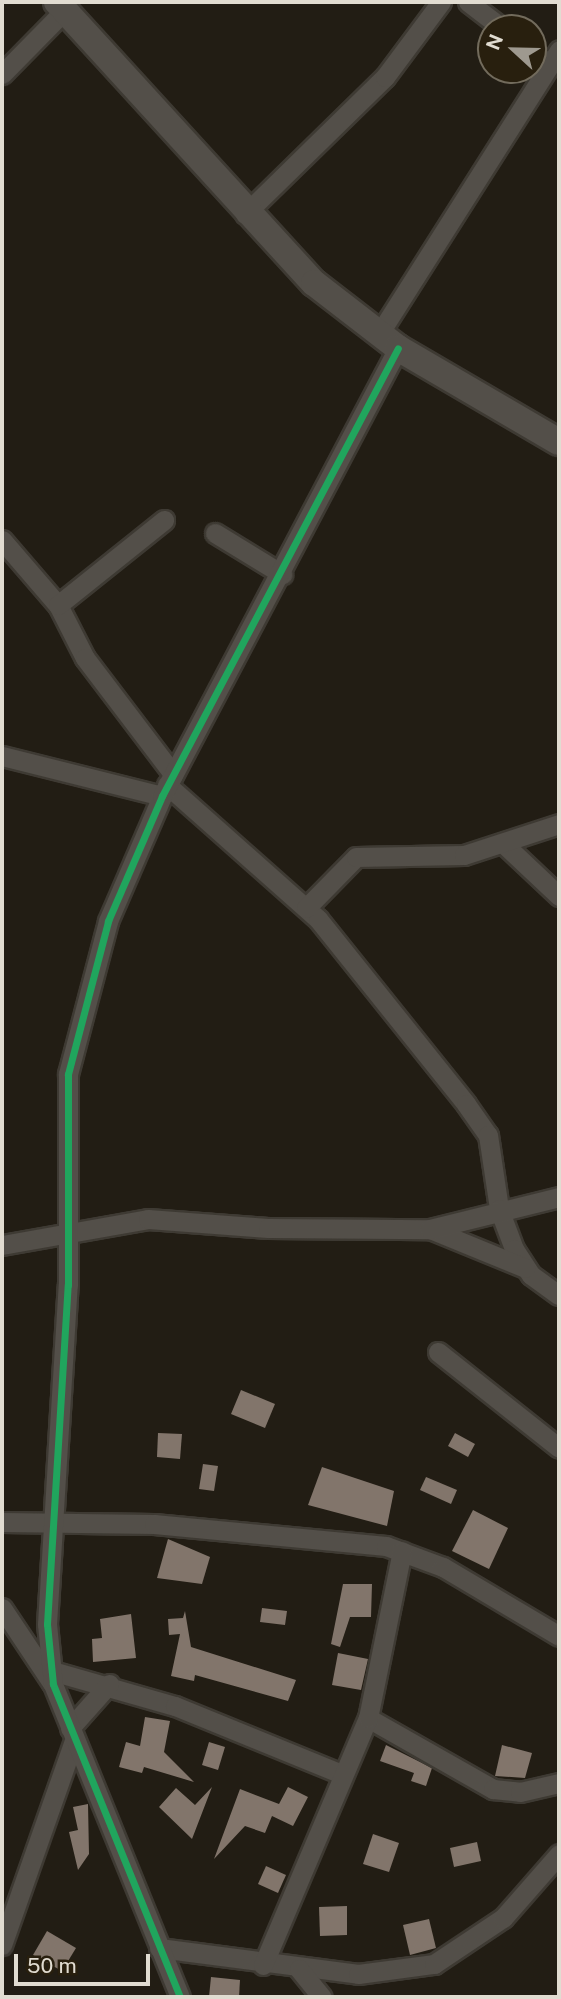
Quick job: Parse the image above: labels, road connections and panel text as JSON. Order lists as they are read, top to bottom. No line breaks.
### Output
{"scale_bar":"50 m","north":"left"}
